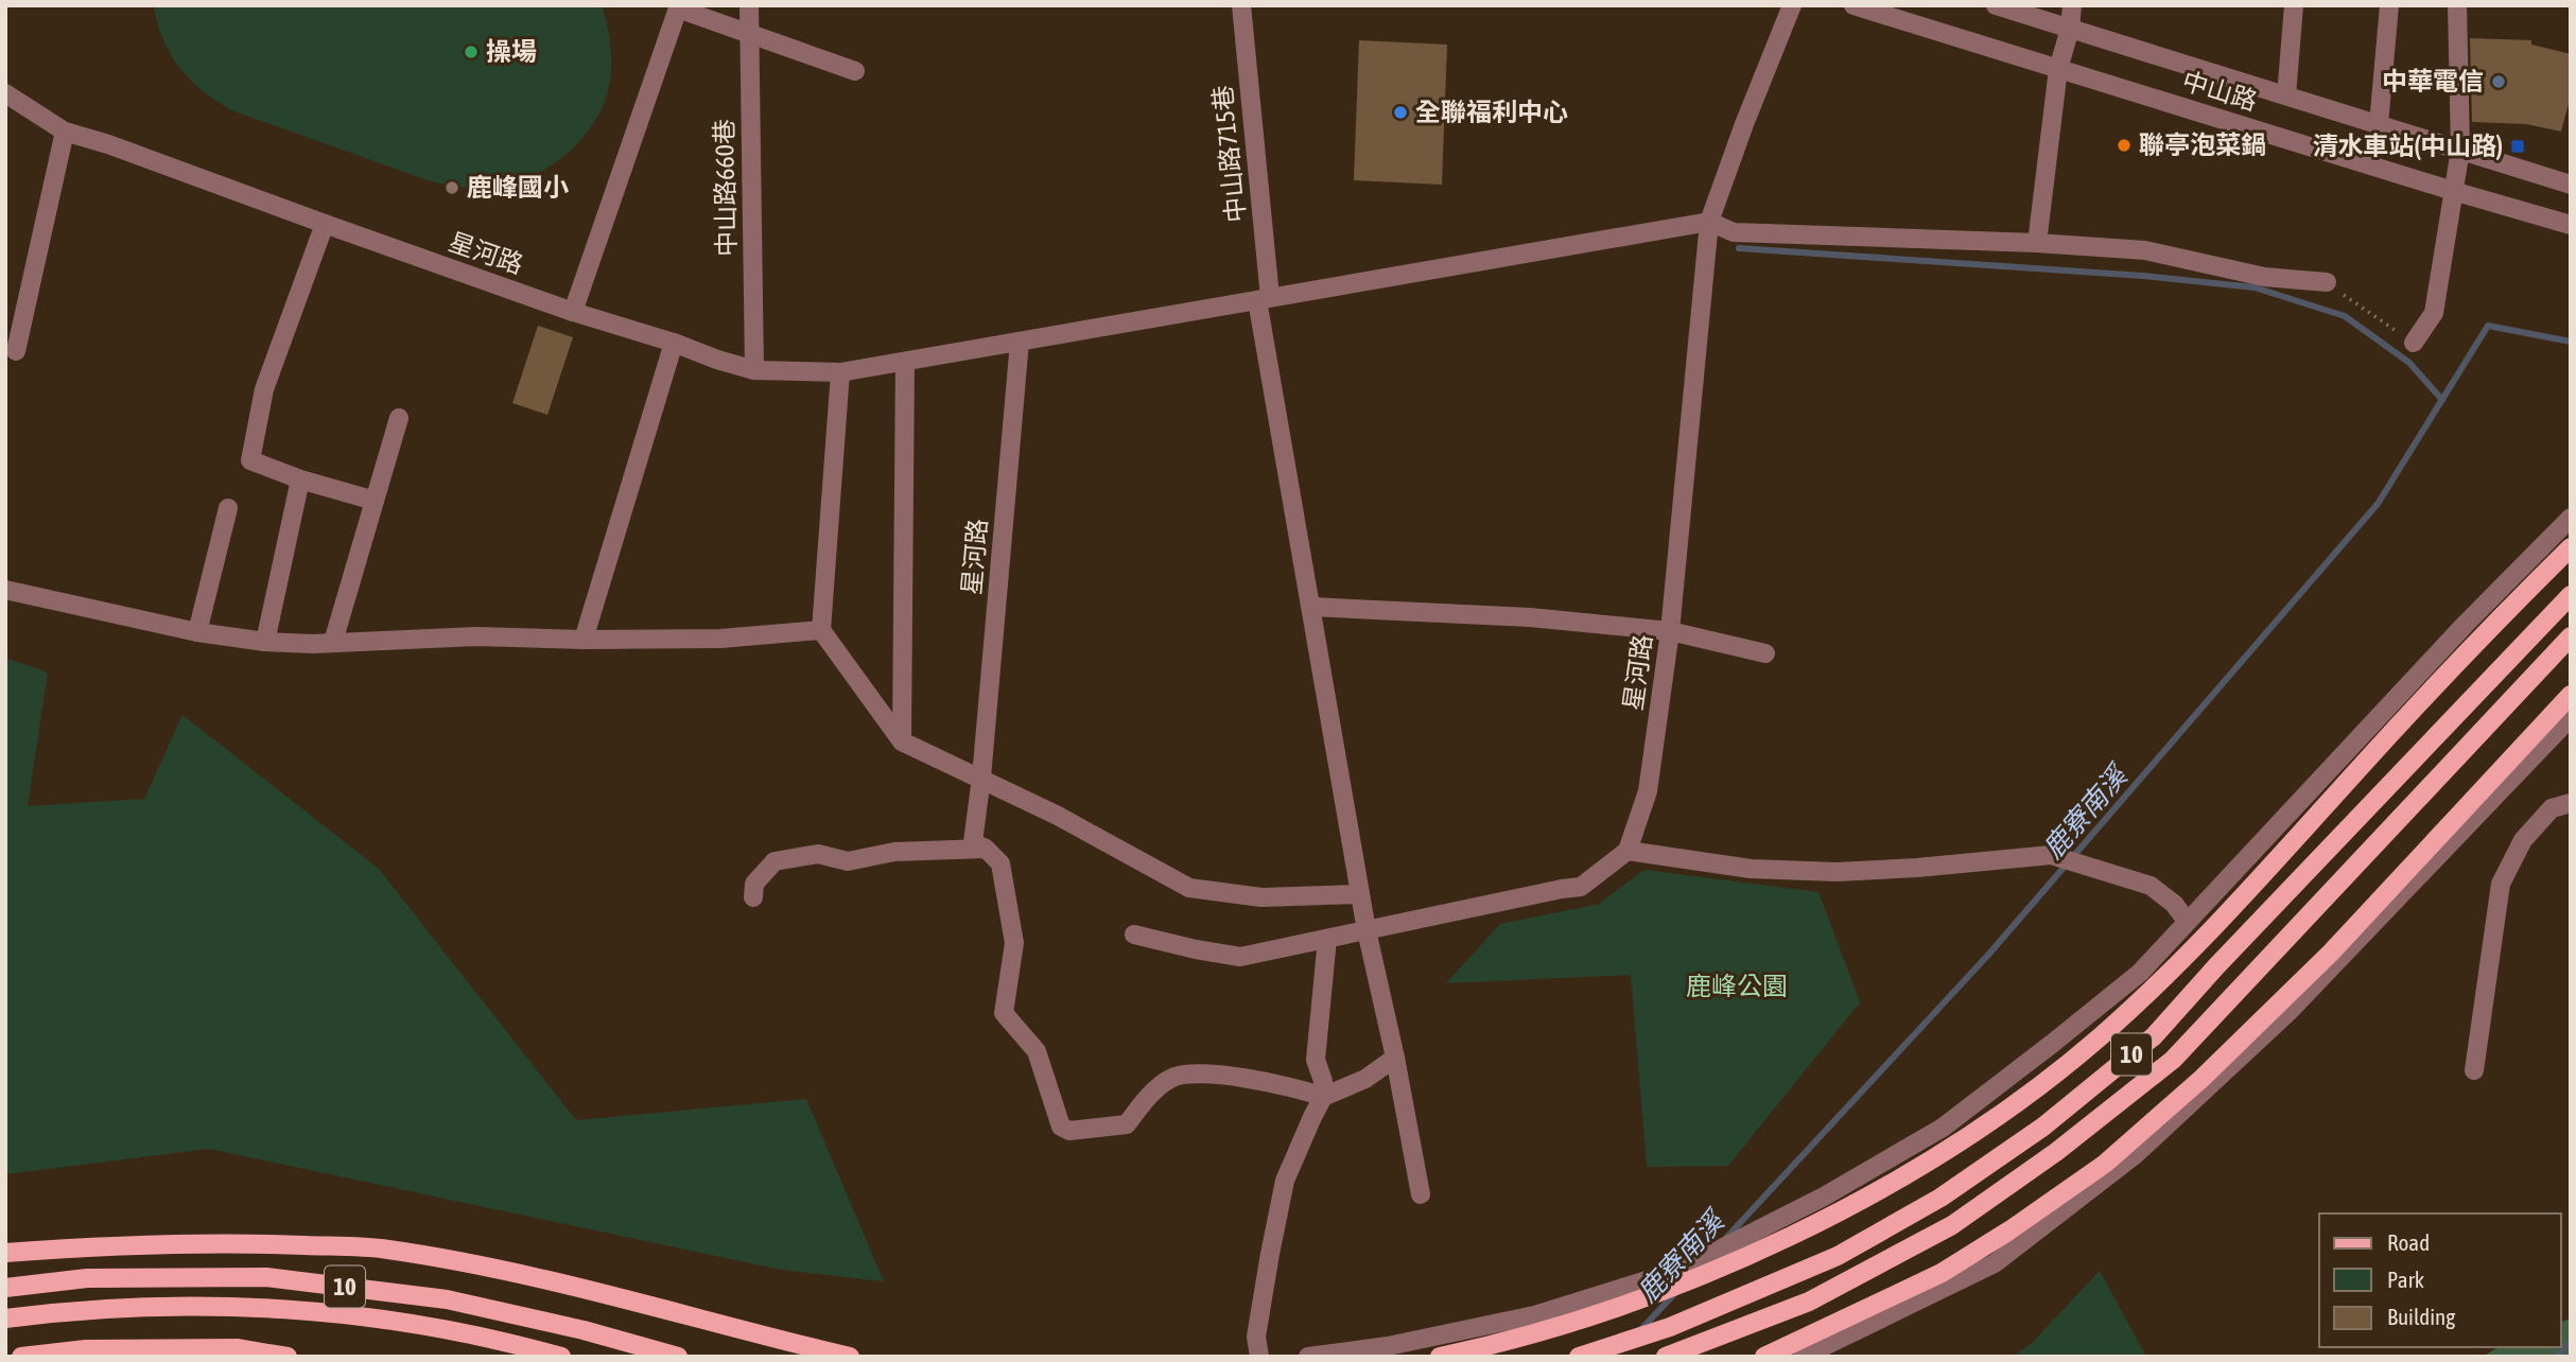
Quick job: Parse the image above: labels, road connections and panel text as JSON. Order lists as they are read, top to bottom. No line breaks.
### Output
{"streets":{"main road":["10"],"street":["中山路","中山路715巷","中山路660巷","星河路"]},"crossings":[["中山路715巷","星河路"],["中山路660巷","星河路"]],"water":["鹿寮南溪"],"parks":["鹿峰公園"],"places":{"other":["操場","中華電信","全聯福利中心","聯亭泡菜鍋","鹿峰國小"],"transit":["清水車站(中山路)"]},"legend":["Road","Park","Building"]}
